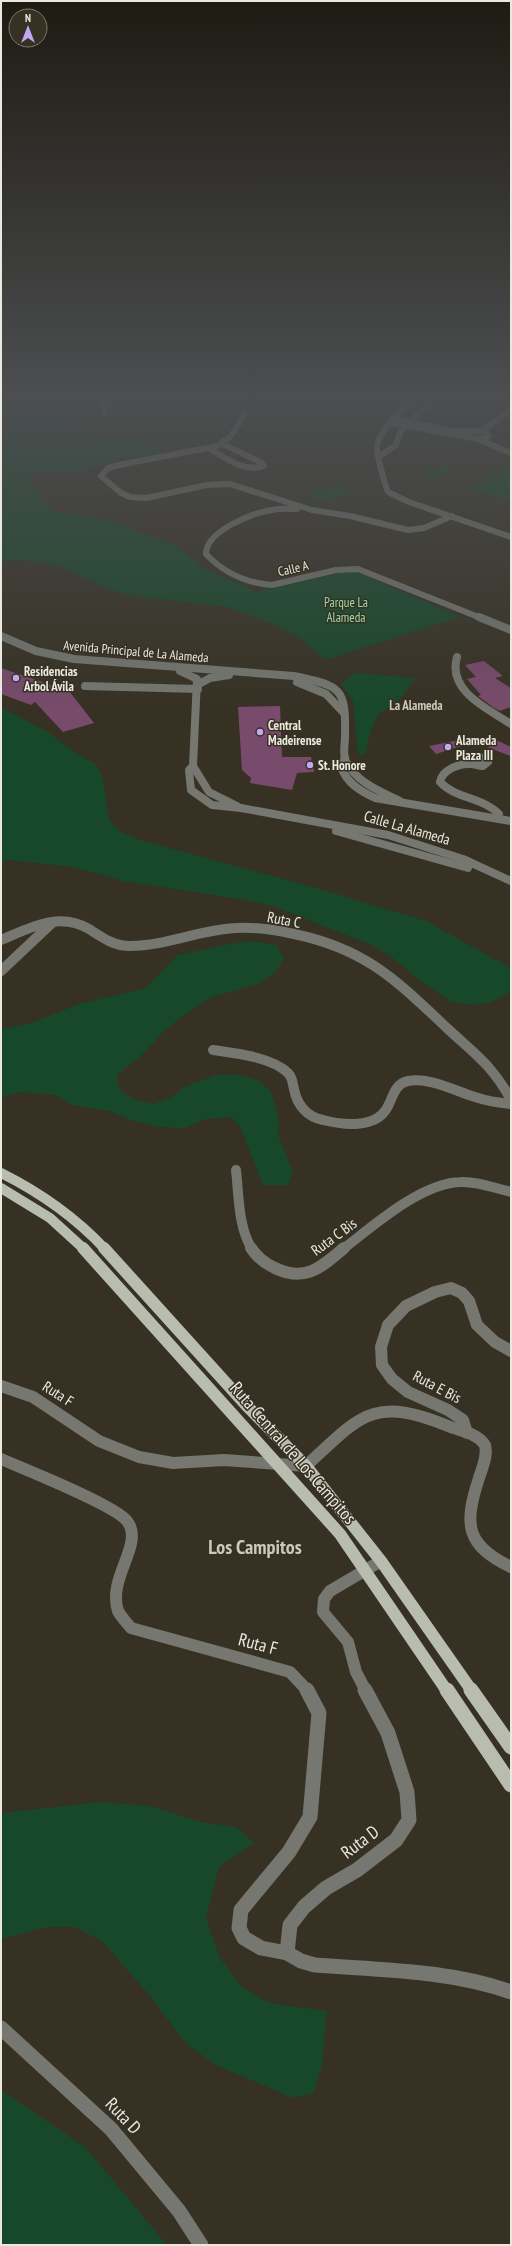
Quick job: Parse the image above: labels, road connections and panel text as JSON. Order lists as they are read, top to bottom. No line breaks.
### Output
{"streets":{"main road":["Ruta Central de Los Campitos"],"street":["Calle A","Avenida Principal de La Alameda","Calle La Alameda","Ruta C","Ruta C Bis","Ruta E Bis","Ruta F","Ruta D"]},"crossings":[["Ruta E Bis","Ruta F"],["Ruta E Bis","Ruta Central de Los Campitos"],["Ruta F","Ruta Central de Los Campitos"],["Ruta F","Ruta D"],["Ruta Central de Los Campitos","Ruta D"]],"districts":["La Alameda","Los Campitos"],"parks":["Parque La Alameda"],"places":["Residencias Arbol Ávila","Central Madeirense","Alameda Plaza III","St. Honore"],"north":"top"}
